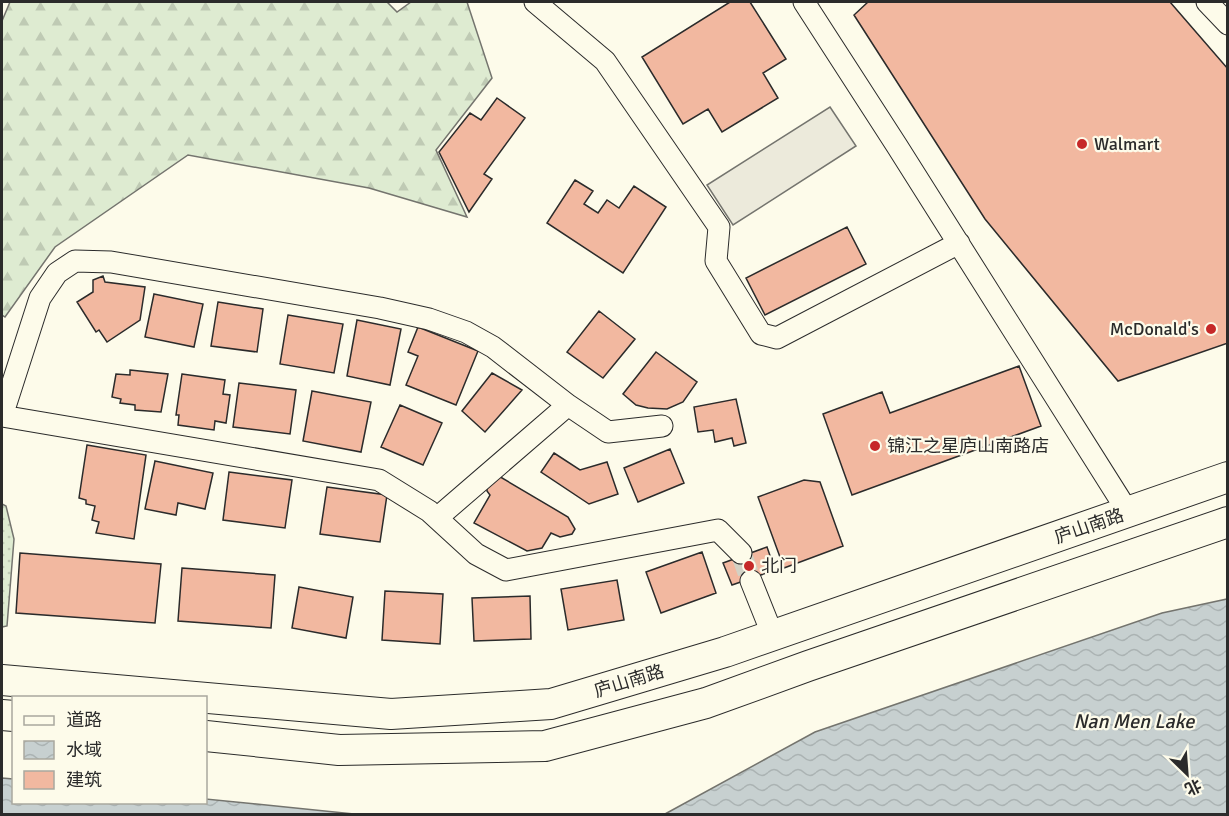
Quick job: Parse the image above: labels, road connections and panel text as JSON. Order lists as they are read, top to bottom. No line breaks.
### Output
{"streets":{"main road":["庐山南路"]},"water":["Nan Men Lake"],"places":["Walmart","McDonald's","锦江之星庐山南路店","北门"],"legend":["道路","水域","建筑"],"north":"bottom right"}
